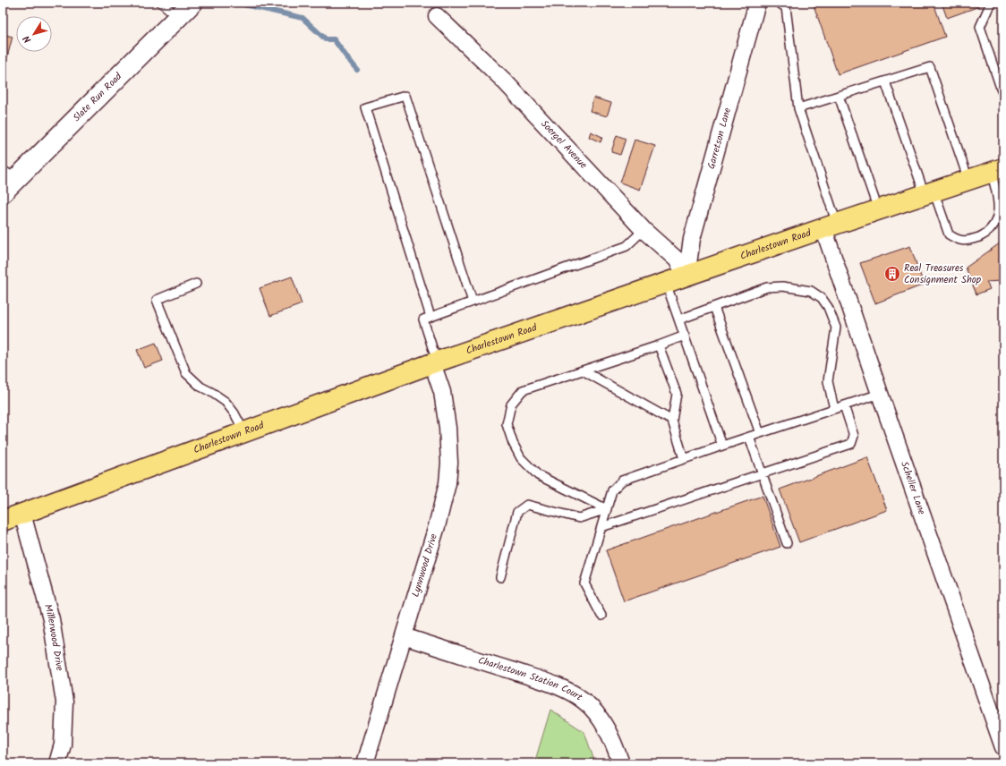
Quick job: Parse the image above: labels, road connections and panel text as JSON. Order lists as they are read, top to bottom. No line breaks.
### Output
{"streets":{"main road":["Charlestown Road"],"street":["Slate Run Road","Garretson Lane","Soergel Avenue","Scheller Lane","Lynnwood Drive","Millerwood Drive","Charlestown Station Court"]},"crossings":[["Garretson Lane","Soergel Avenue"],["Garretson Lane","Charlestown Road"],["Soergel Avenue","Charlestown Road"],["Charlestown Road","Scheller Lane"],["Charlestown Road","Lynnwood Drive"],["Charlestown Road","Millerwood Drive"],["Lynnwood Drive","Charlestown Station Court"]],"places":{"building":["Real Treasures Consignment Shop"]},"north":"bottom left"}
